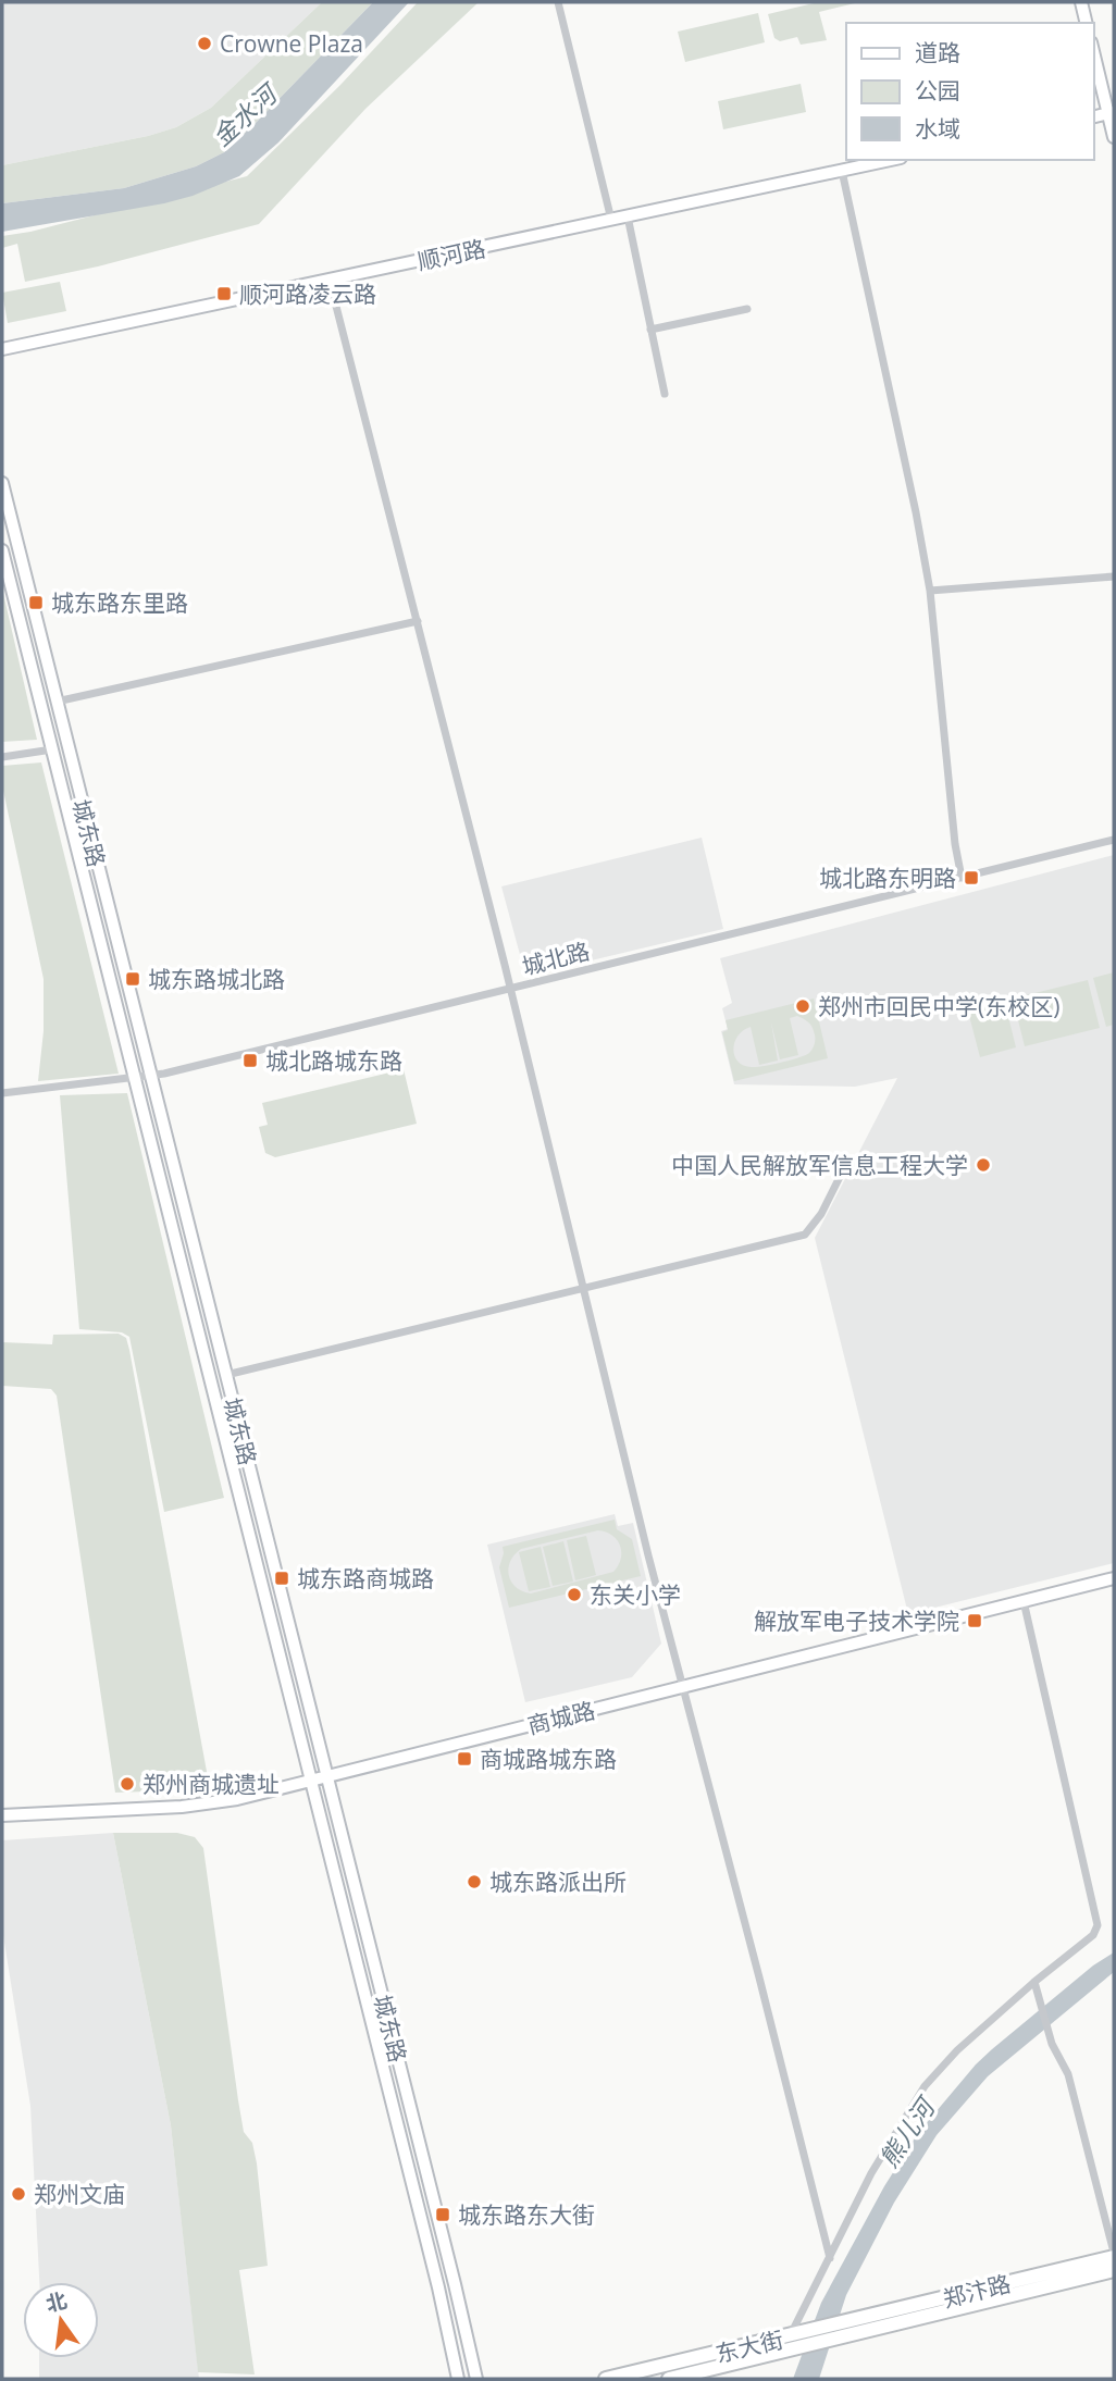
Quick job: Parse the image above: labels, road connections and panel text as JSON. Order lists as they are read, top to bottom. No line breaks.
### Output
{"streets":{"main road":["顺河路","城东路","商城路","郑汴路","东大街"],"street":["城北路"]},"crossings":[["城东路","城北路"],["城东路","商城路"]],"water":["金水河","熊儿河"],"places":{"other":["Crowne Plaza","郑州市回民中学(东校区)","中国人民解放军信息工程大学","东关小学","郑州商城遗址","城东路派出所","郑州文庙"],"transit":["顺河路凌云路","城东路东里路","城北路东明路","城东路城北路","城北路城东路","城东路商城路","解放军电子技术学院","商城路城东路","城东路东大街"]},"legend":["道路","公园","水域"],"north":"top"}
